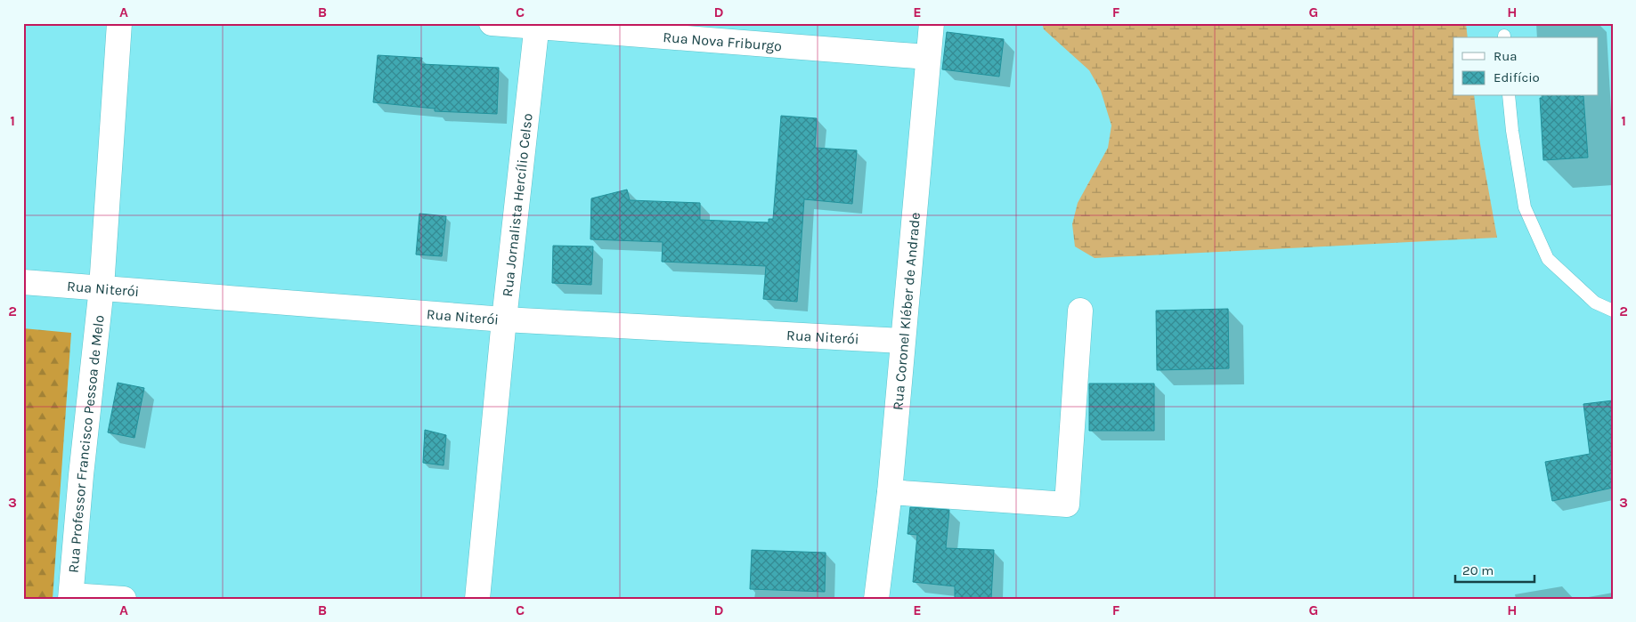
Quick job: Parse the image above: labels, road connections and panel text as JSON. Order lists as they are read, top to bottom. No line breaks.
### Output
{"streets":{"street":["Rua Nova Friburgo","Rua Jornalista Hercílio Celso","Rua Niterói","Rua Coronel Kléber de Andrade","Rua Professor Francisco Pessoa de Melo"]},"crossings":[["Rua Nova Friburgo","Rua Jornalista Hercílio Celso"],["Rua Nova Friburgo","Rua Coronel Kléber de Andrade"],["Rua Jornalista Hercílio Celso","Rua Niterói"],["Rua Niterói","Rua Coronel Kléber de Andrade"],["Rua Niterói","Rua Professor Francisco Pessoa de Melo"]],"legend":["Rua","Edifício"],"scale_bar":"20 m","grid":{"columns":["A","B","C","D","E","F","G","H"],"rows":["1","2","3"]}}
